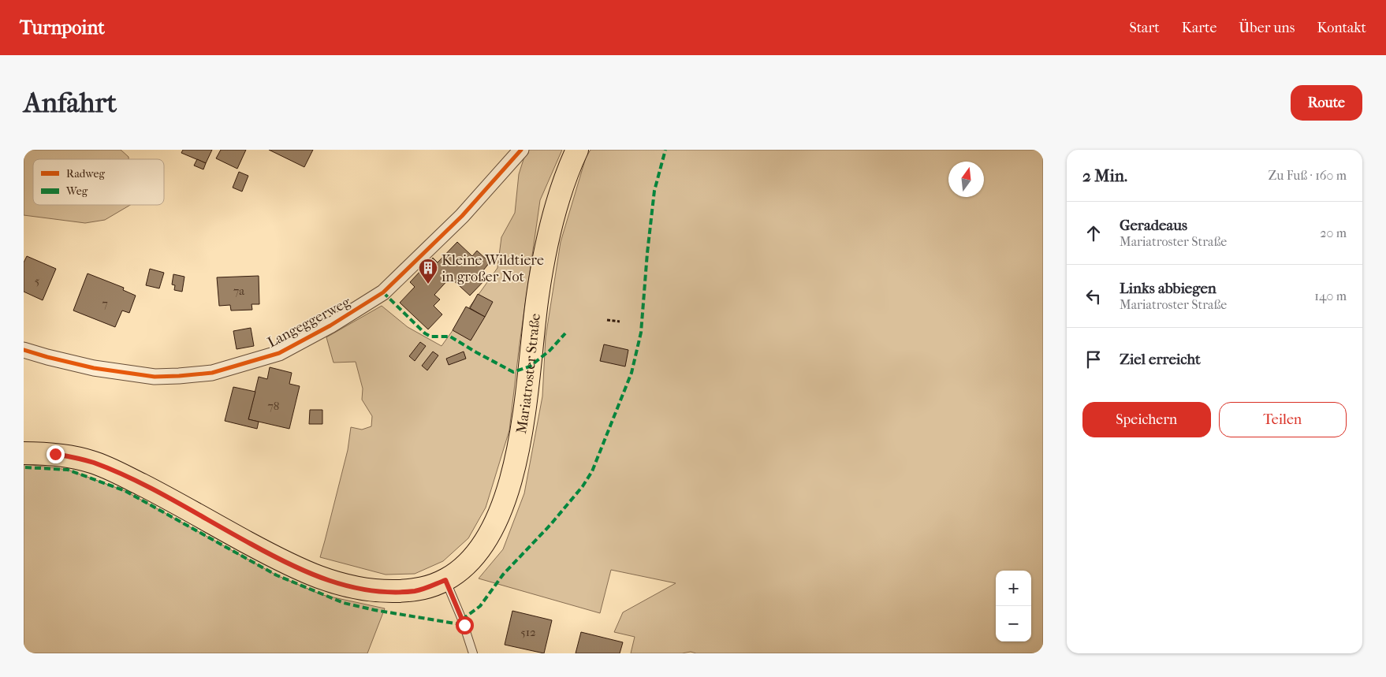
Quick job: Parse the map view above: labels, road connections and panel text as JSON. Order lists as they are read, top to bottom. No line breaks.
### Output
{"streets":{"main road":["Mariatroster Straße"],"street":["Langeggerweg"]},"places":{"building":["Kleine Wildtiere in großer Not"]},"house_numbers":["5","7a","7","78","512"],"legend":["Radweg","Weg"],"north":"top","page":{"header":"Turnpoint","nav":["Start","Karte","Über uns","Kontakt"],"buttons":["Route",["Speichern","Teilen"]],"title":"Anfahrt","heading":["2 Min.","Zu Fuß · 160 m"],"list":[["Geradeaus","Mariatroster Straße","20 m"],["Links abbiegen","Mariatroster Straße","140 m"],"Ziel erreicht"],"map_buttons":["+","−"]}}
